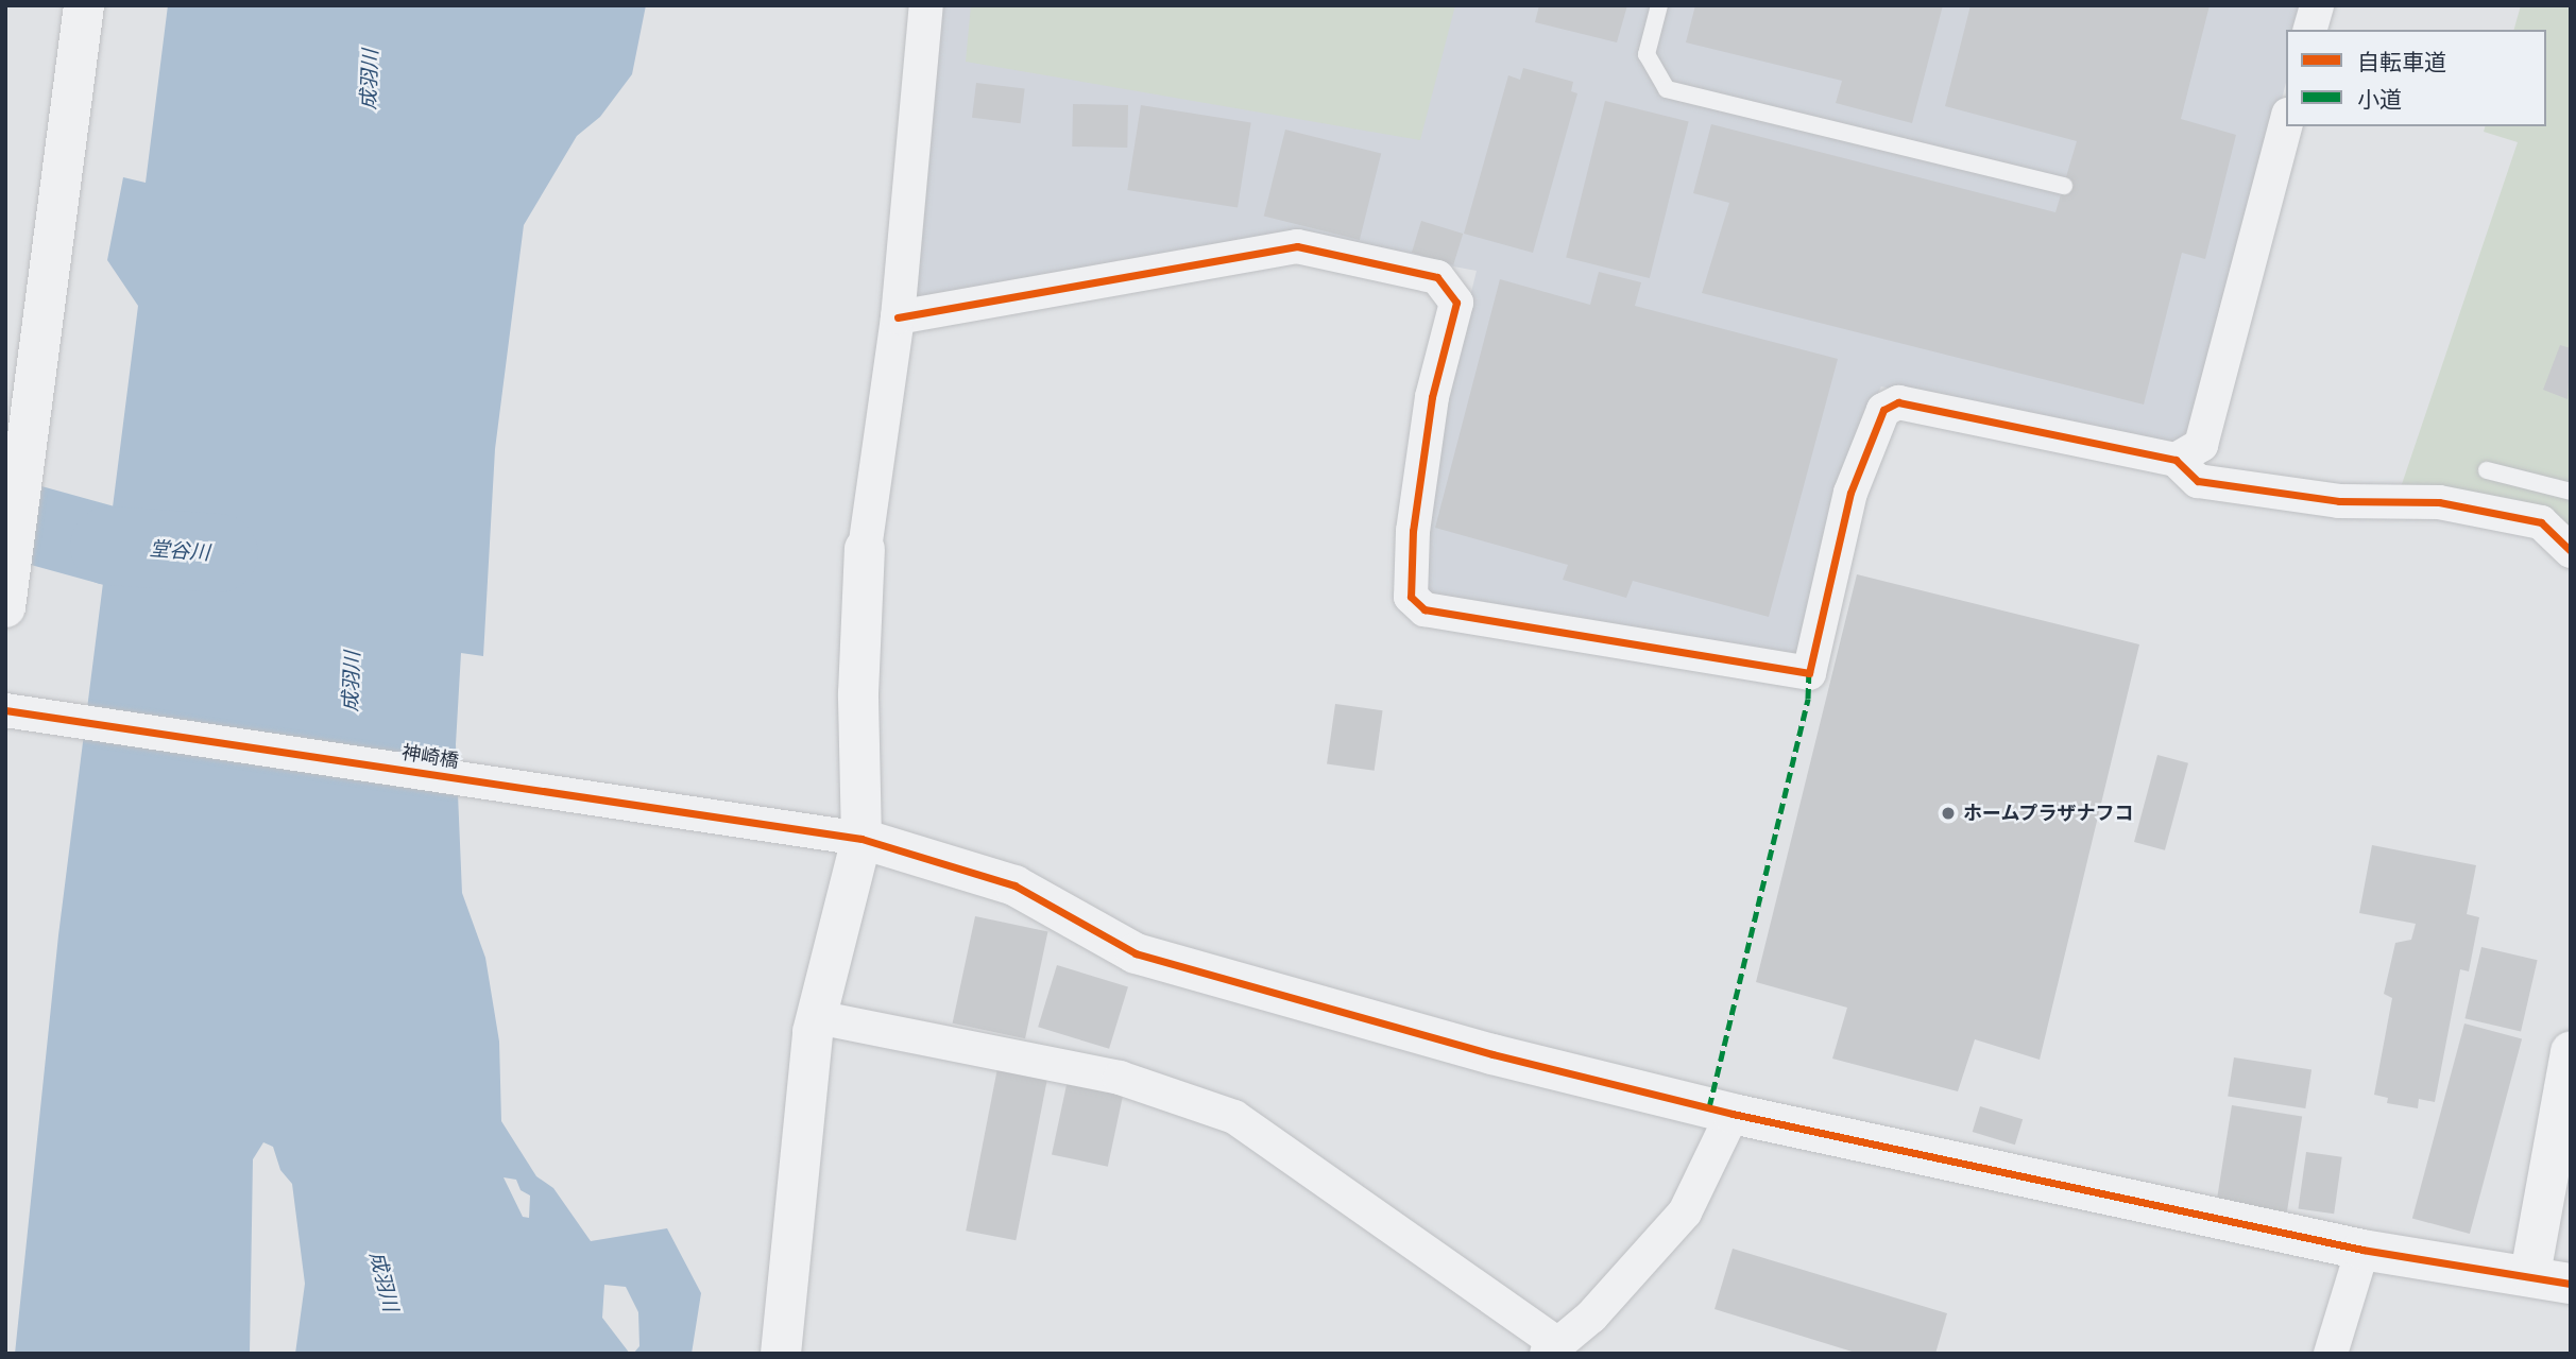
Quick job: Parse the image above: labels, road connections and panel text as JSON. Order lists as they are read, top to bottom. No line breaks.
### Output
{"streets":{"street":["神崎橋"]},"water":["成羽川","堂谷川"],"places":["ホームプラザナフコ"],"legend":["自転車道","小道"]}
